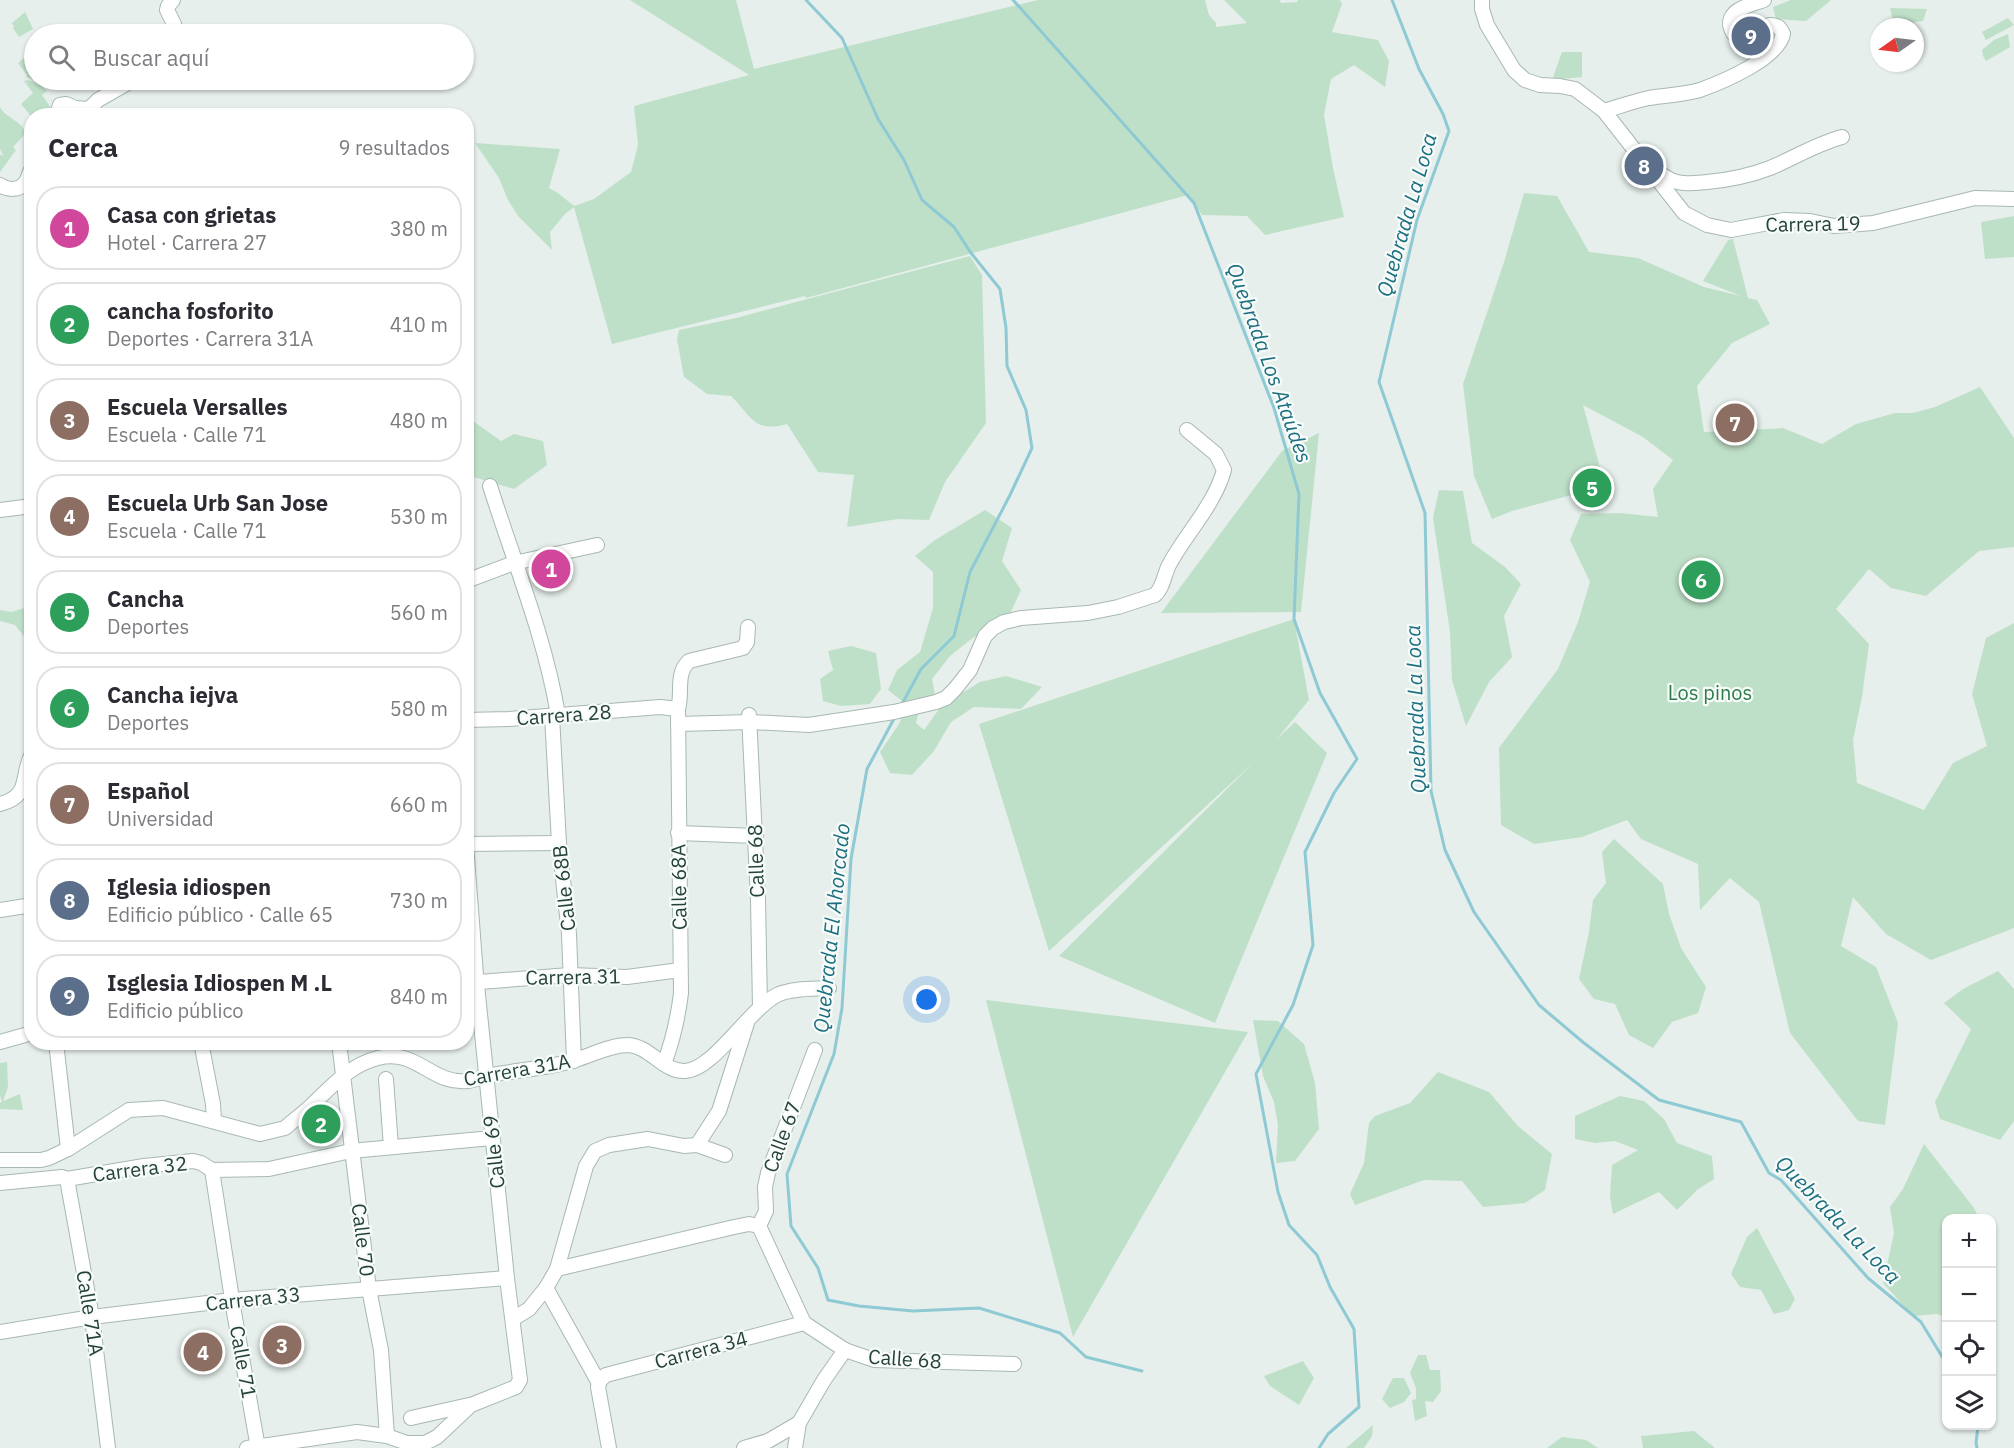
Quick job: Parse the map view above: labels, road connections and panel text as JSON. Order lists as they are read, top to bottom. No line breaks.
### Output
{"streets":{"street":["Carrera 19","Carrera 28","Calle 68","Calle 68A","Calle 68B","Carrera 31","Carrera 31A","Calle 67","Calle 69","Carrera 32","Calle 70","Carrera 33","Calle 71A","Carrera 34","Calle 71"]},"crossings":[["Carrera 28","Calle 68A"],["Carrera 28","Calle 68B"],["Calle 68","Carrera 31A"],["Calle 68","Carrera 34"],["Calle 68A","Carrera 31"],["Calle 68A","Carrera 31A"],["Calle 68B","Carrera 31"],["Calle 68B","Carrera 31A"],["Carrera 31A","Calle 69"],["Carrera 31A","Calle 70"],["Calle 69","Carrera 32"],["Calle 69","Carrera 33"],["Carrera 32","Calle 70"],["Carrera 32","Calle 71A"],["Carrera 32","Calle 71"],["Calle 70","Carrera 33"],["Carrera 33","Calle 71A"],["Carrera 33","Calle 71"]],"water":["Quebrada La Loca","Quebrada Los Ataúdes","Quebrada El Ahorcado"],"parks":["Los pinos"],"north":"left","page":{"pins":["9","8","7","5","1","6","2","3","4"],"search":"Buscar aquí","heading":["Cerca","9 resultados"],"list":[{"mark":"1","name":"Casa con grietas","note":"Hotel · Carrera 27","value":"380 m"},{"mark":"2","name":"cancha fosforito","note":"Deportes · Carrera 31A","value":"410 m"},{"mark":"3","name":"Escuela Versalles","note":"Escuela · Calle 71","value":"480 m"},{"mark":"4","name":"Escuela Urb San Jose","note":"Escuela · Calle 71","value":"530 m"},{"mark":"5","name":"Cancha","note":"Deportes","value":"560 m"},{"mark":"6","name":"Cancha iejva","note":"Deportes","value":"580 m"},{"mark":"7","name":"Español","note":"Universidad","value":"660 m"},{"mark":"8","name":"Iglesia idiospen","note":"Edificio público · Calle 65","value":"730 m"},{"mark":"9","name":"Isglesia Idiospen M .L","note":"Edificio público","value":"840 m"}],"map_buttons":["+","−"]}}
